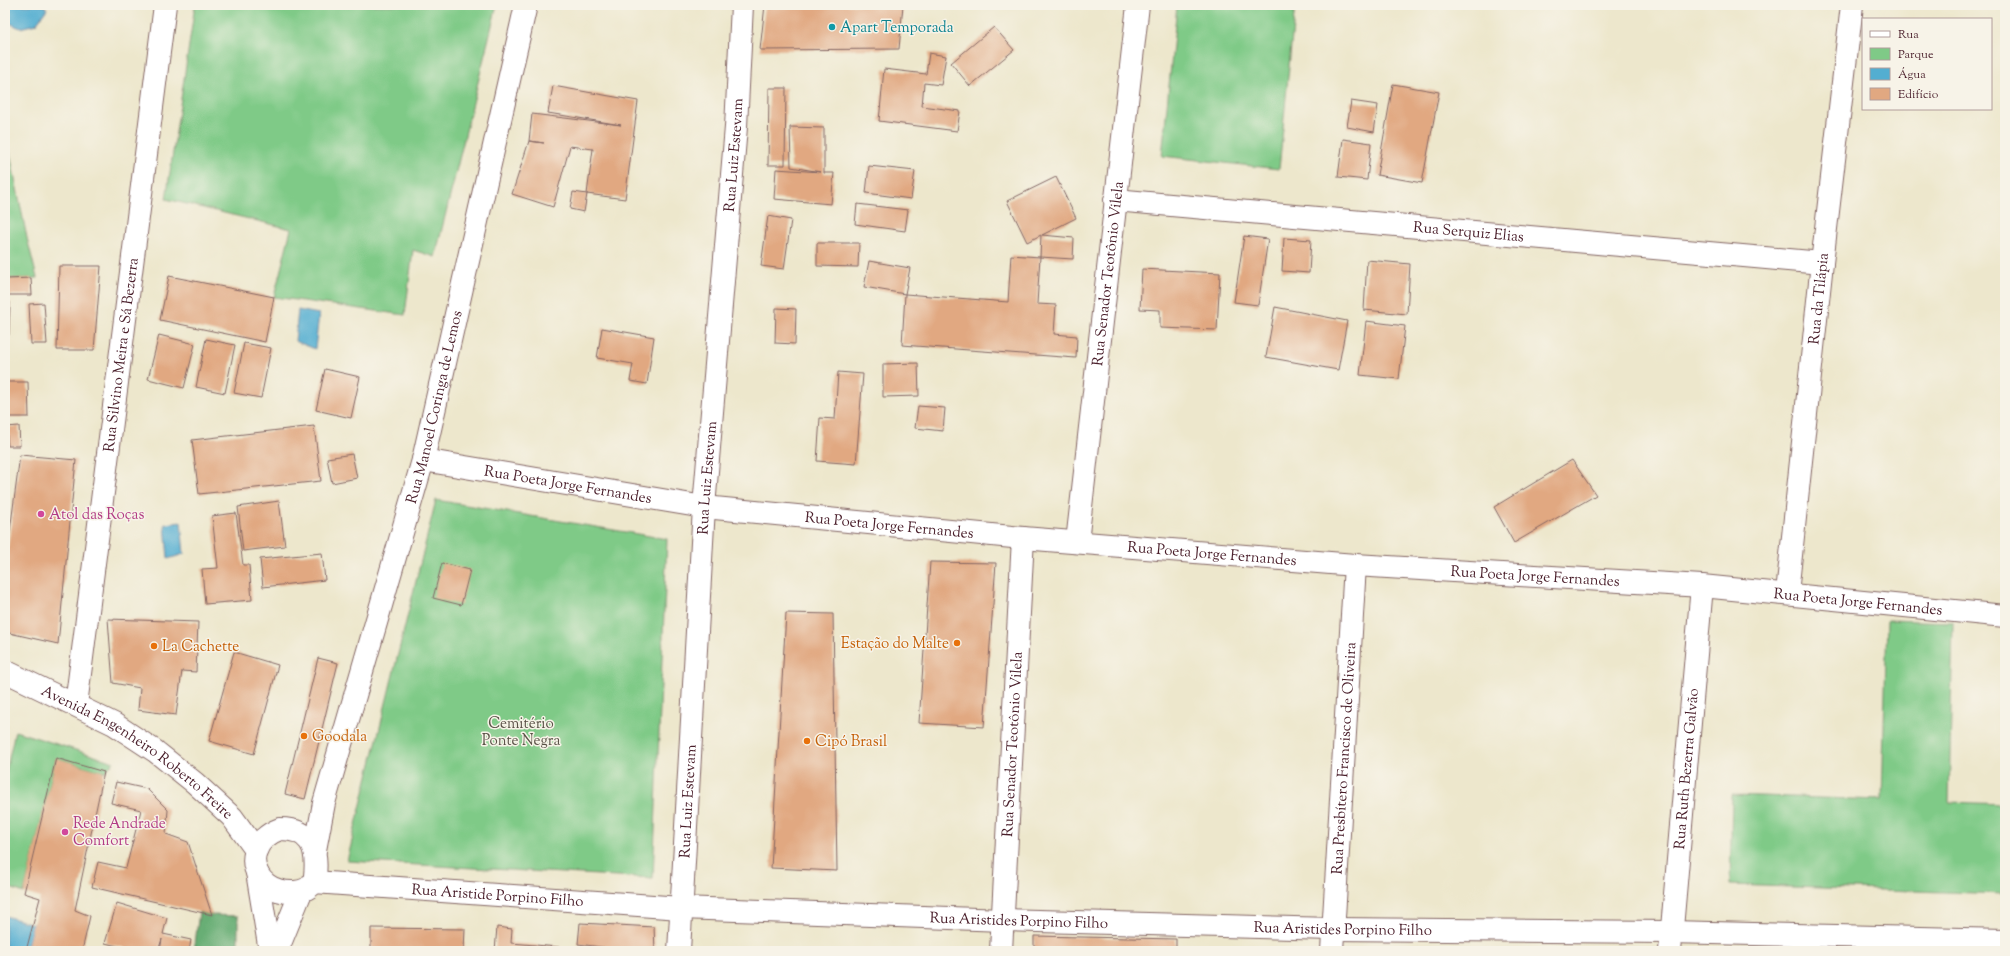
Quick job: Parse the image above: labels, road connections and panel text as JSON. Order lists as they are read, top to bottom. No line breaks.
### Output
{"streets":{"street":["Rua Luiz Estevam","Rua Serquiz Elias","Rua Senador Teotônio Vilela","Rua da Tilápia","Rua Silvino Meira e Sá Bezerra","Rua Manoel Coringa de Lemos","Rua Poeta Jorge Fernandes","Avenida Engenheiro Roberto Freire","Rua Presbítero Francisco de Oliveira","Rua Ruth Bezerra Galvão","Rua Aristide Porpino Filho","Rua Aristides Porpino Filho"]},"crossings":[["Rua Luiz Estevam","Rua Poeta Jorge Fernandes"],["Rua Luiz Estevam","Rua Aristide Porpino Filho"],["Rua Luiz Estevam","Rua Aristides Porpino Filho"],["Rua Serquiz Elias","Rua Senador Teotônio Vilela"],["Rua Serquiz Elias","Rua da Tilápia"],["Rua Senador Teotônio Vilela","Rua Poeta Jorge Fernandes"],["Rua Senador Teotônio Vilela","Rua Aristides Porpino Filho"],["Rua da Tilápia","Rua Poeta Jorge Fernandes"],["Rua Silvino Meira e Sá Bezerra","Avenida Engenheiro Roberto Freire"],["Rua Manoel Coringa de Lemos","Rua Poeta Jorge Fernandes"],["Rua Manoel Coringa de Lemos","Avenida Engenheiro Roberto Freire"],["Rua Manoel Coringa de Lemos","Rua Aristide Porpino Filho"],["Rua Poeta Jorge Fernandes","Rua Presbítero Francisco de Oliveira"],["Rua Poeta Jorge Fernandes","Rua Ruth Bezerra Galvão"],["Avenida Engenheiro Roberto Freire","Rua Aristide Porpino Filho"],["Rua Presbítero Francisco de Oliveira","Rua Aristides Porpino Filho"],["Rua Ruth Bezerra Galvão","Rua Aristides Porpino Filho"],["Rua Aristide Porpino Filho","Rua Aristides Porpino Filho"]],"parks":["Cemitério Ponte Negra"],"places":["Apart Temporada","Atol das Roças","Estação do Malte","La Cachette","Goodala","Cipó Brasil","Rede Andrade Comfort"],"legend":["Rua","Parque","Água","Edifício"]}
